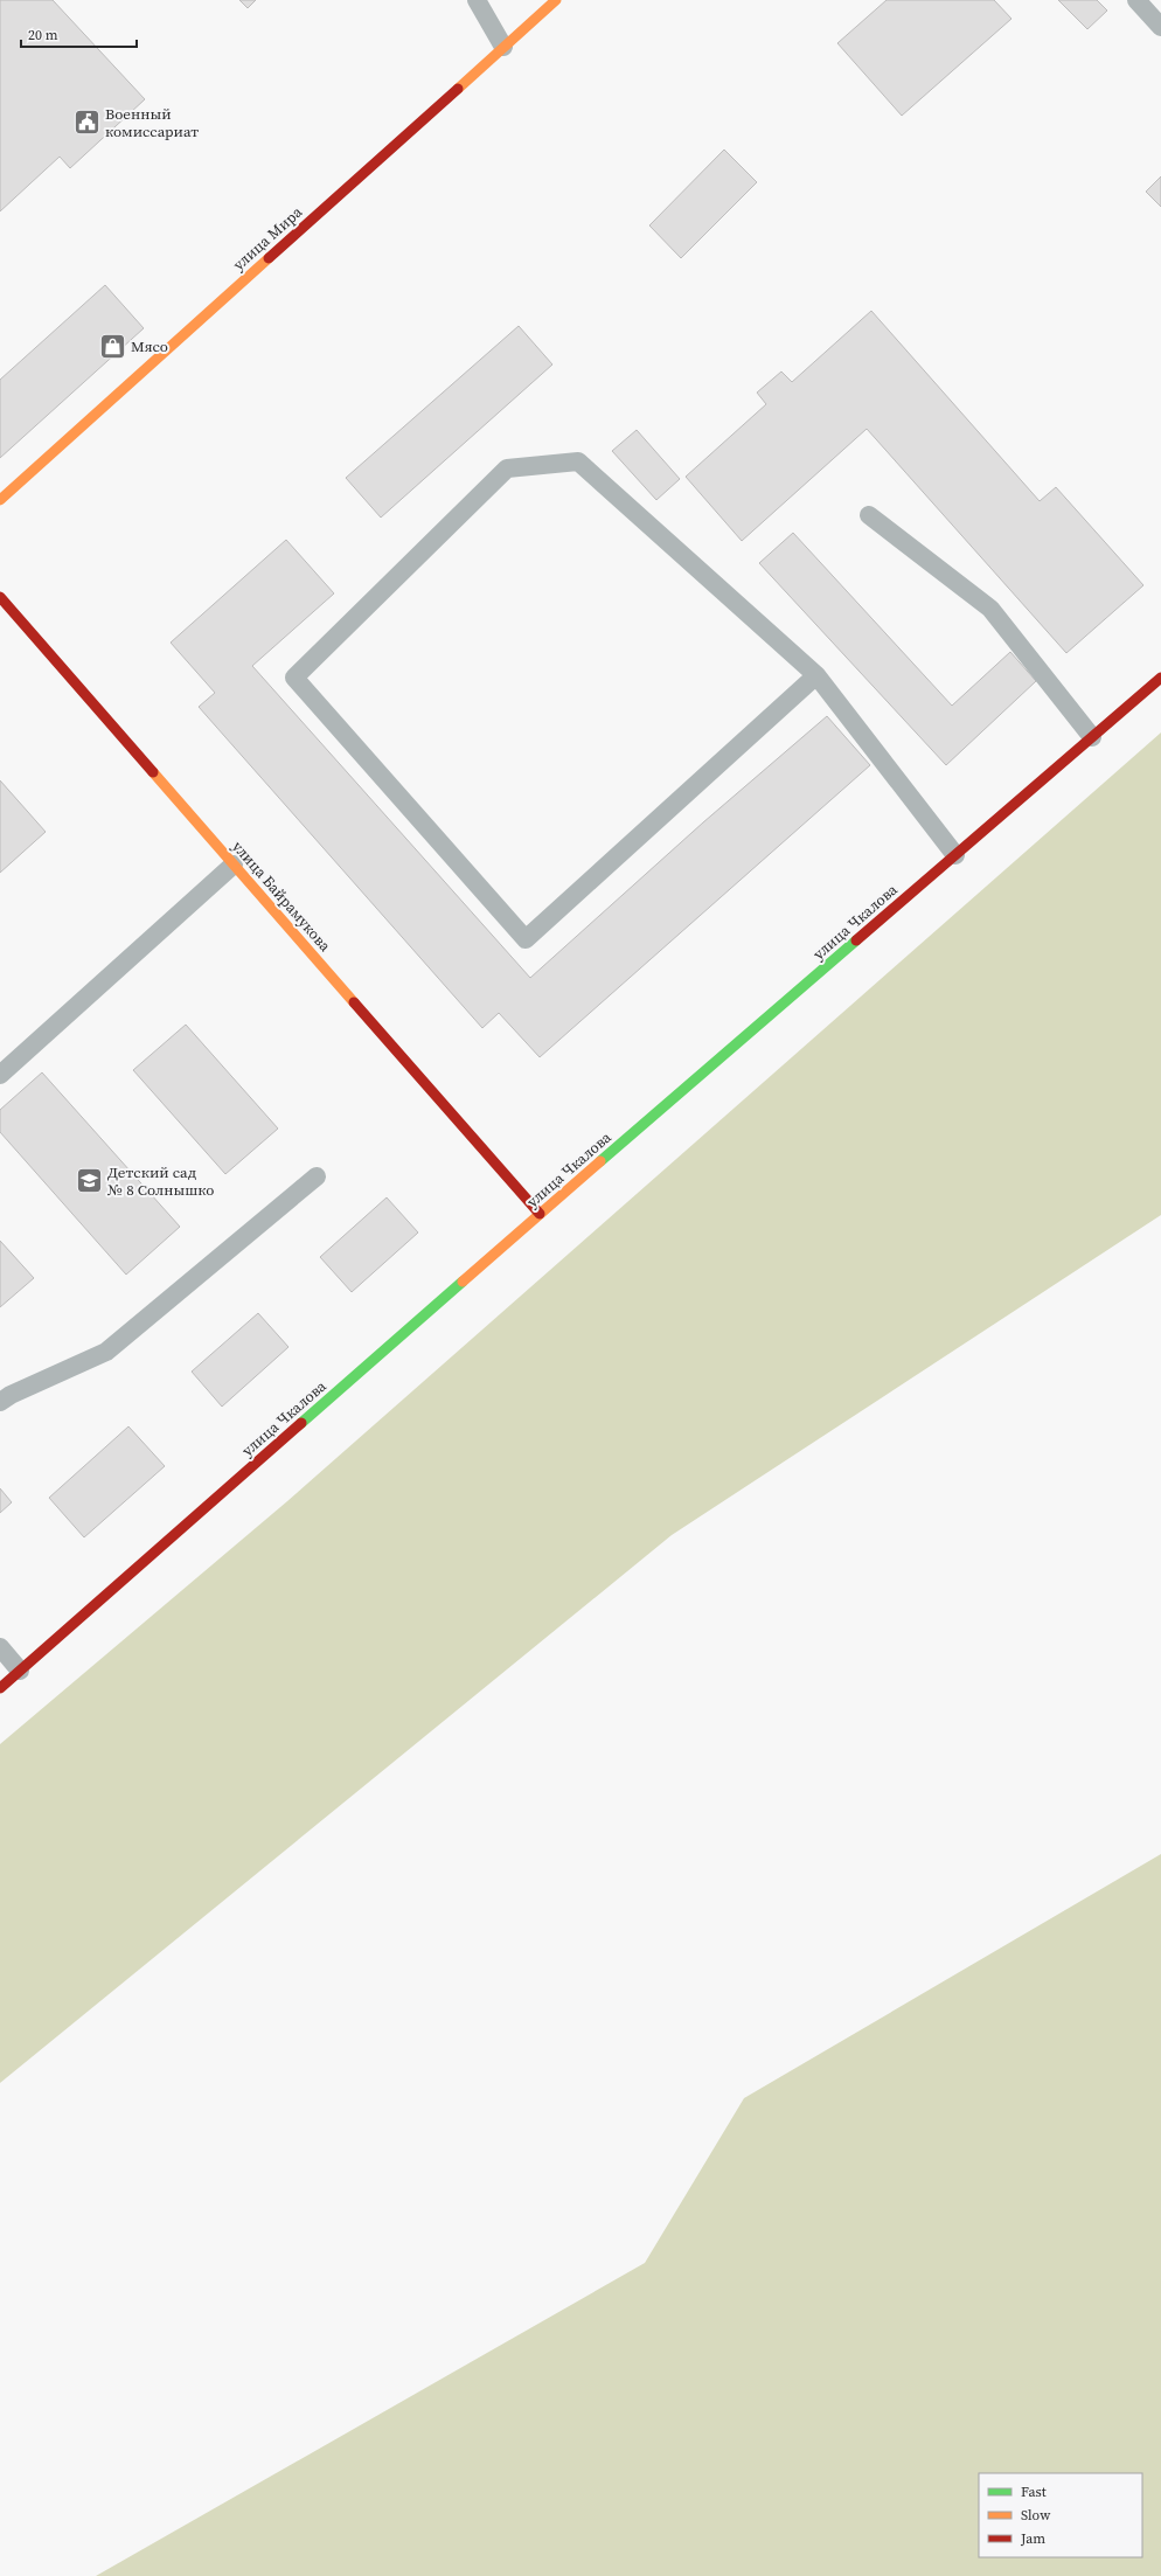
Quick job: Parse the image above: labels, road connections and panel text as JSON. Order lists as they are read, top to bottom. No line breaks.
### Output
{"streets":{"street":["улица Мира","улица Байрамукова","улица Чкалова"]},"crossings":[["улица Байрамукова","улица Чкалова"]],"places":{"public building":["Военный комиссариат"],"shop":["Мясо"],"school or university":["Детский сад № 8 Солнышко"]},"legend":["Fast","Slow","Jam"],"scale_bar":"20 m"}
